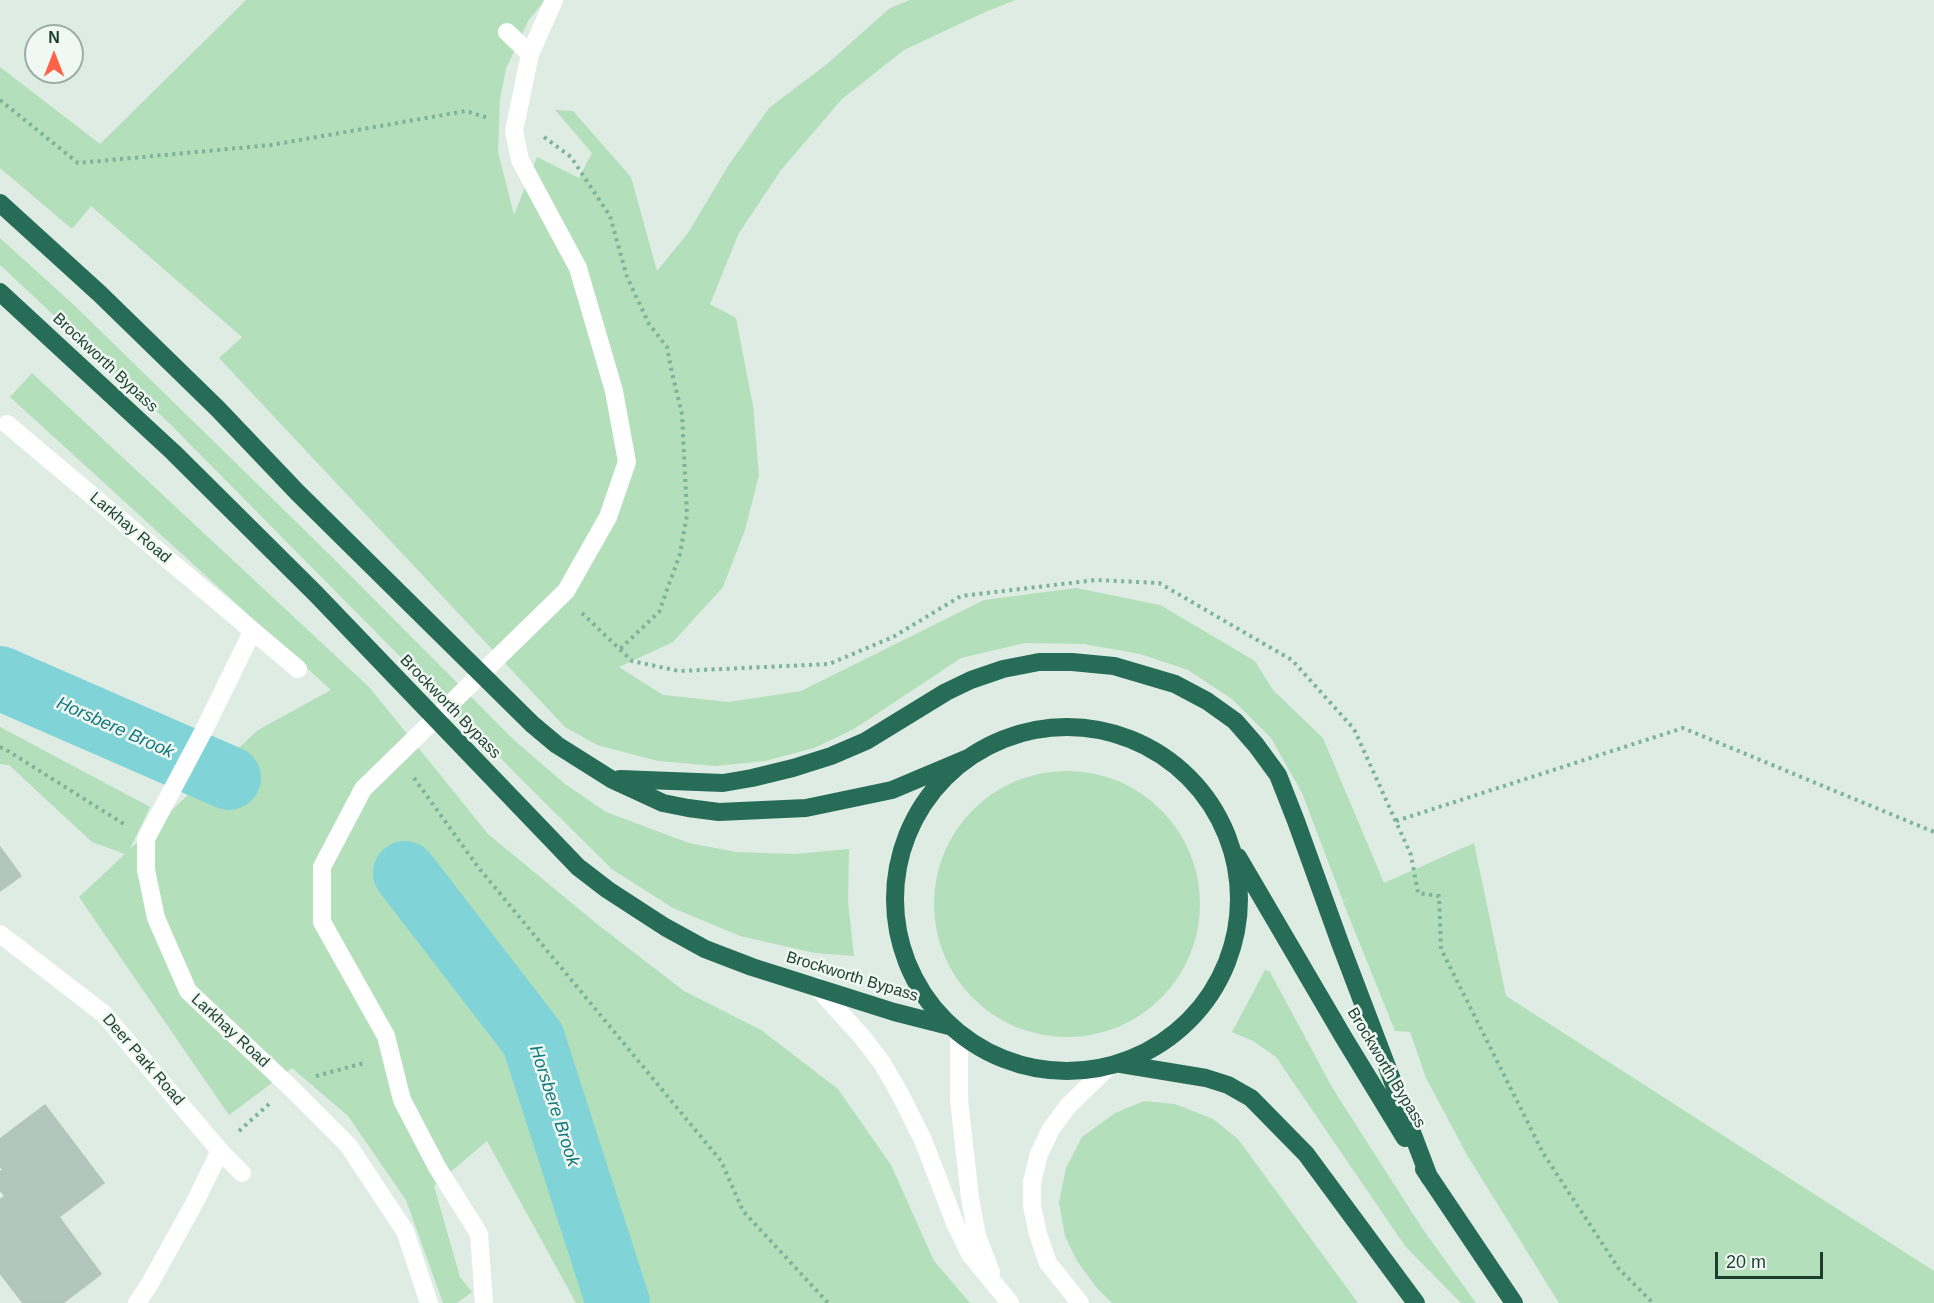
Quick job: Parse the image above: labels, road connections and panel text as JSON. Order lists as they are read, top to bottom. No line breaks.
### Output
{"streets":{"highway":["Brockworth Bypass"],"street":["Larkhay Road","Deer Park Road"]},"water":["Horsbere Brook"],"scale_bar":"20 m","north":"top"}
